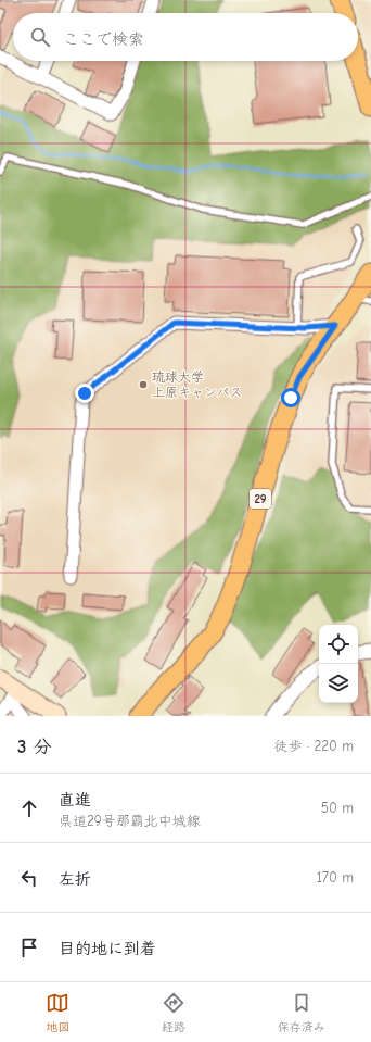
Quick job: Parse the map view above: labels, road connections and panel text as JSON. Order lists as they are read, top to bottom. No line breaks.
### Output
{"streets":{"main road":["29"]},"places":["琉球大学 上原キャンパス"],"page":{"search":"ここで検索","heading":["3 分","徒歩 · 220 m"],"list":[["直進","県道29号那覇北中城線","50 m"],["左折","170 m"],"目的地に到着"],"nav":["地図","経路","保存済み"]}}
